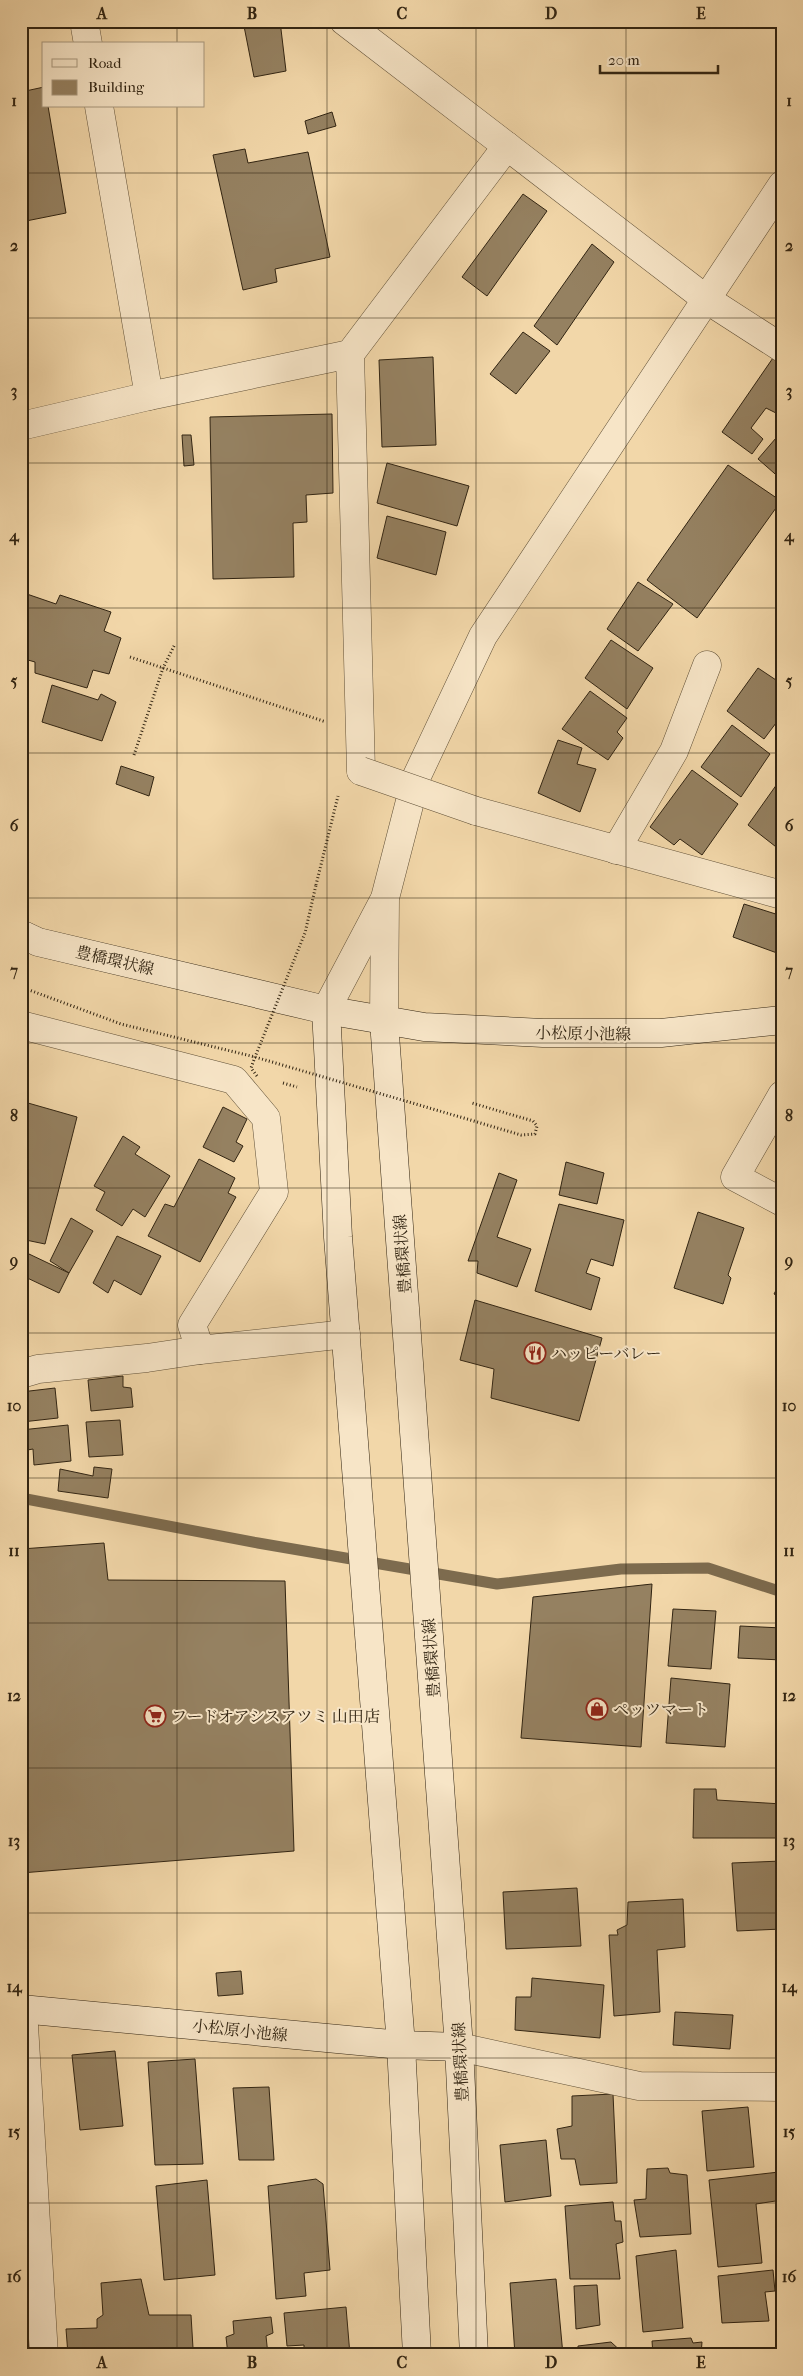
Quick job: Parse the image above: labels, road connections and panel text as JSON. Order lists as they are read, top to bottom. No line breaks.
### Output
{"streets":{"street":["豊橋環状線","小松原小池線"]},"crossings":[["豊橋環状線","小松原小池線"]],"places":{"restaurant":["ハッピーバレー"],"shop":["ペッツマート"],"supermarket":["フードオアシスアツミ 山田店"]},"legend":["Road","Building"],"scale_bar":"20 m","grid":{"columns":["A","B","C","D","E"],"rows":["1","2","3","4","5","6","7","8","9","10","11","12","13","14","15","16"]}}
